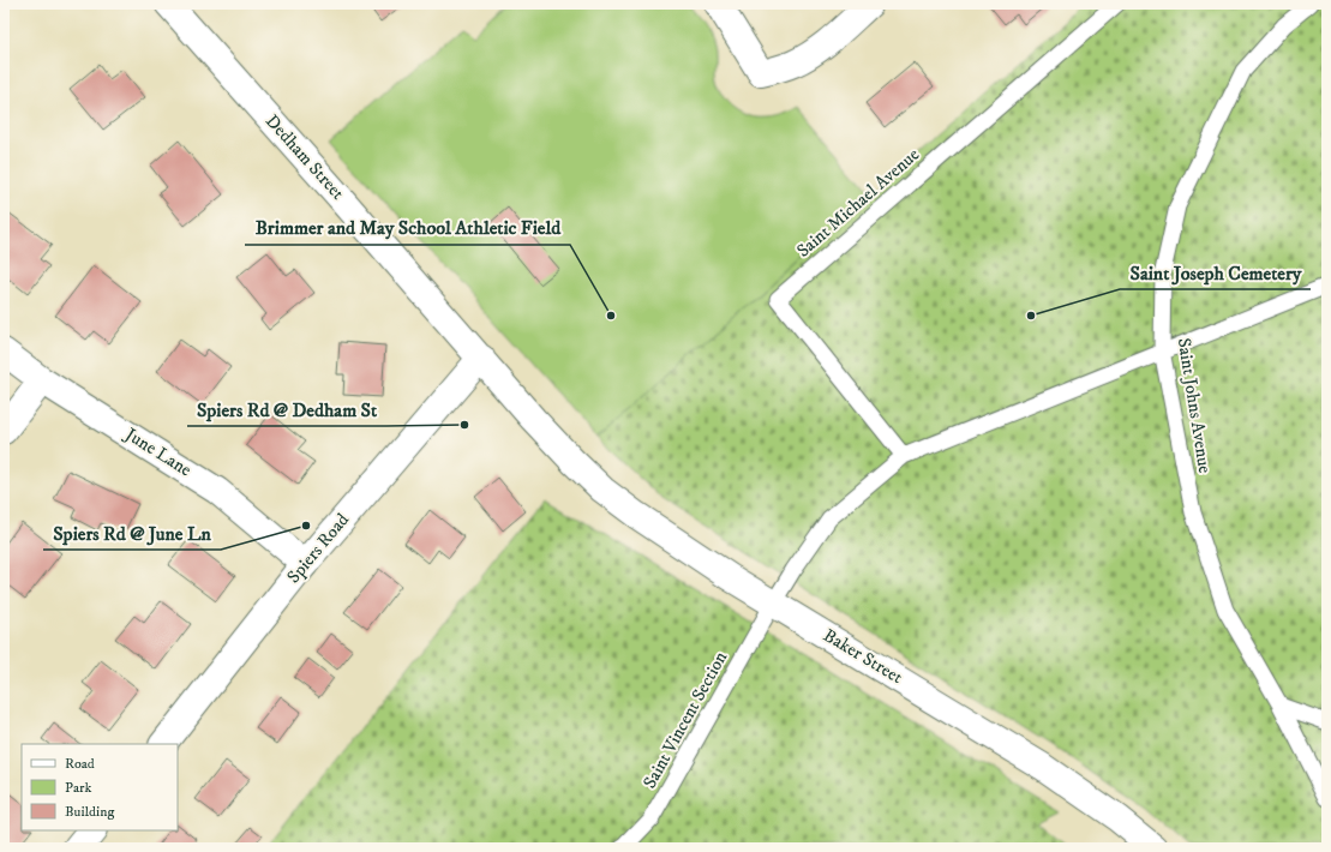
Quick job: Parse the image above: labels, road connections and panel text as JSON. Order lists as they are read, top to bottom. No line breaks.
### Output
{"streets":{"street":["Dedham Street","June Lane","Spiers Road","Baker Street"],"lane":["Saint Michael Avenue","Saint Johns Avenue","Saint Vincent Section"]},"crossings":[["Dedham Street","Spiers Road"],["Dedham Street","Baker Street"],["June Lane","Spiers Road"],["Baker Street","Saint Vincent Section"]],"places":["Brimmer and May School Athletic Field","Saint Joseph Cemetery","Spiers Rd @ Dedham St","Spiers Rd @ June Ln"],"legend":["Road","Park","Building"]}
